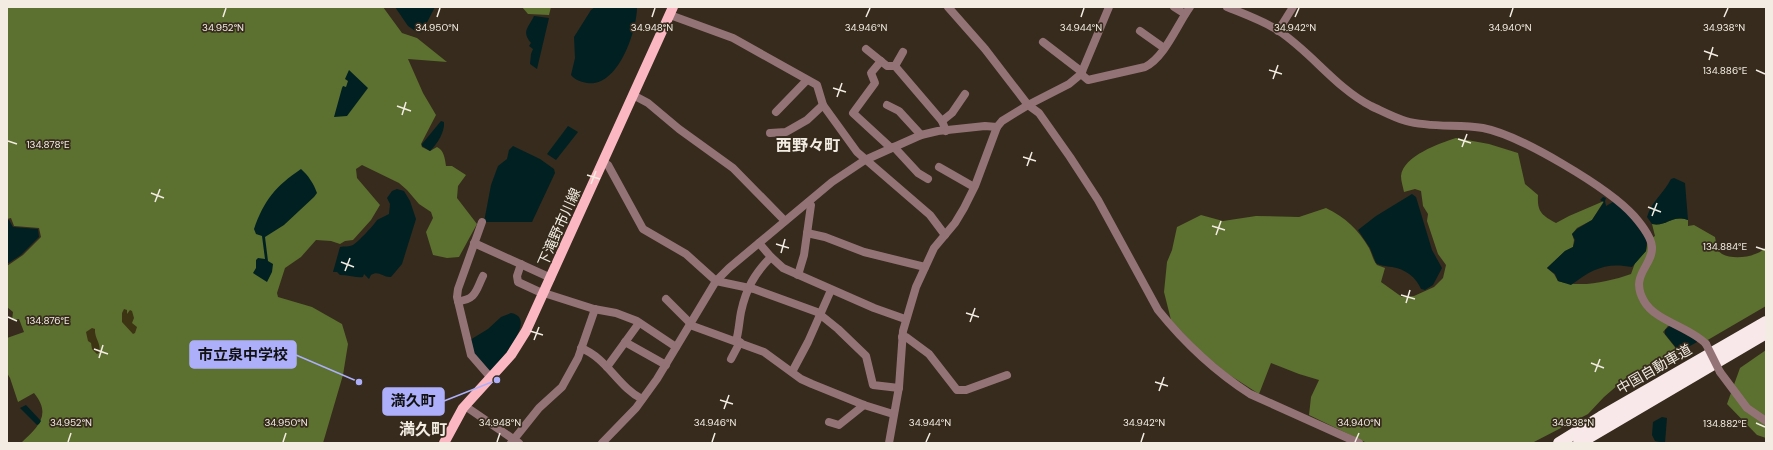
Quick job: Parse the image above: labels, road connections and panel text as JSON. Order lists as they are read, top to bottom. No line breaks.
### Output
{"streets":{"highway":["中国自動車道"],"main road":["下滝野市川線"]},"districts":["西野々町","満久町"],"places":["満久町","市立泉中学校"],"coordinates":["34.952°N","34.950°N","34.948°N","34.938°N","34.946°N","34.944°N","34.942°N","34.940°N","134.886°E","134.878°E","134.884°E","134.876°E","134.882°E"]}
